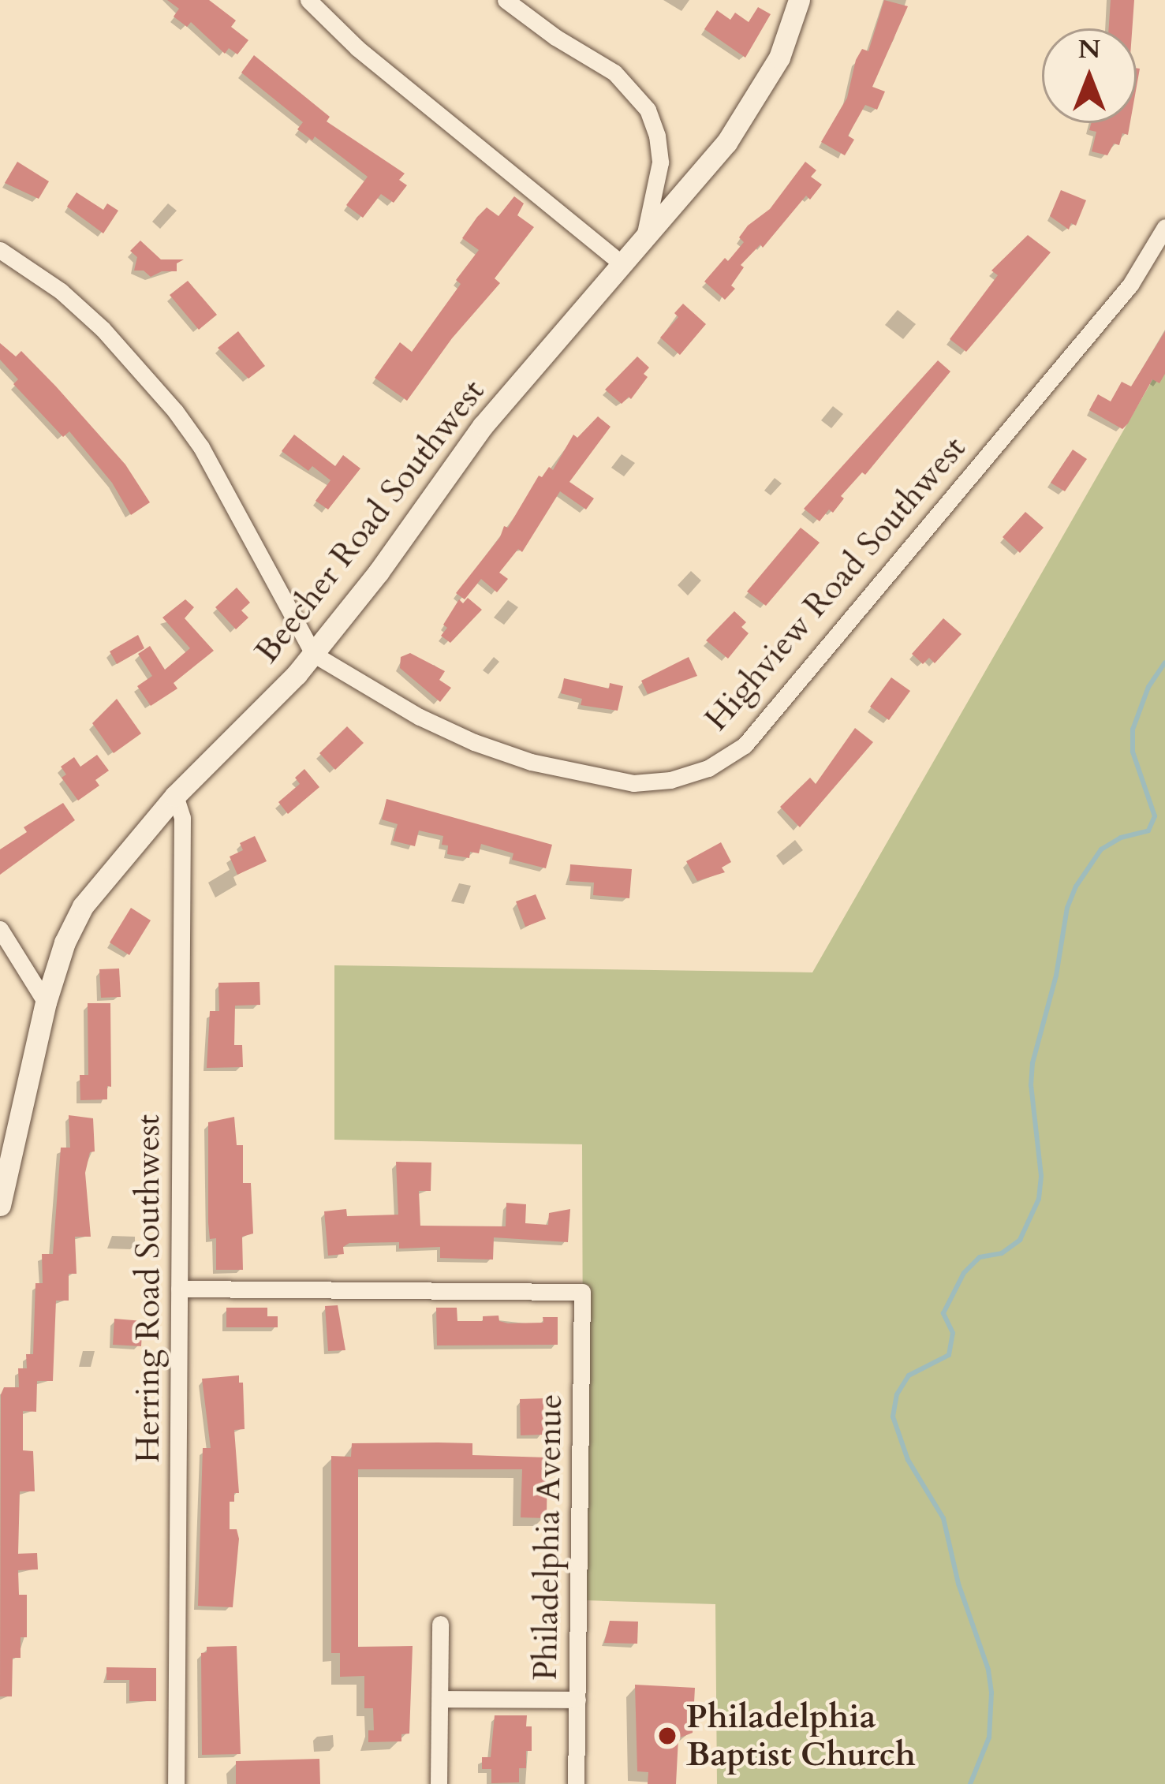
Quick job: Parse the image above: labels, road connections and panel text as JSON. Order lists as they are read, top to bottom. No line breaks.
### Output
{"streets":{"street":["Beecher Road Southwest","Highview Road Southwest","Herring Road Southwest","Philadelphia Avenue"]},"crossings":[["Beecher Road Southwest","Highview Road Southwest"],["Beecher Road Southwest","Herring Road Southwest"],["Herring Road Southwest","Philadelphia Avenue"]],"places":["Philadelphia Baptist Church"],"north":"top"}
